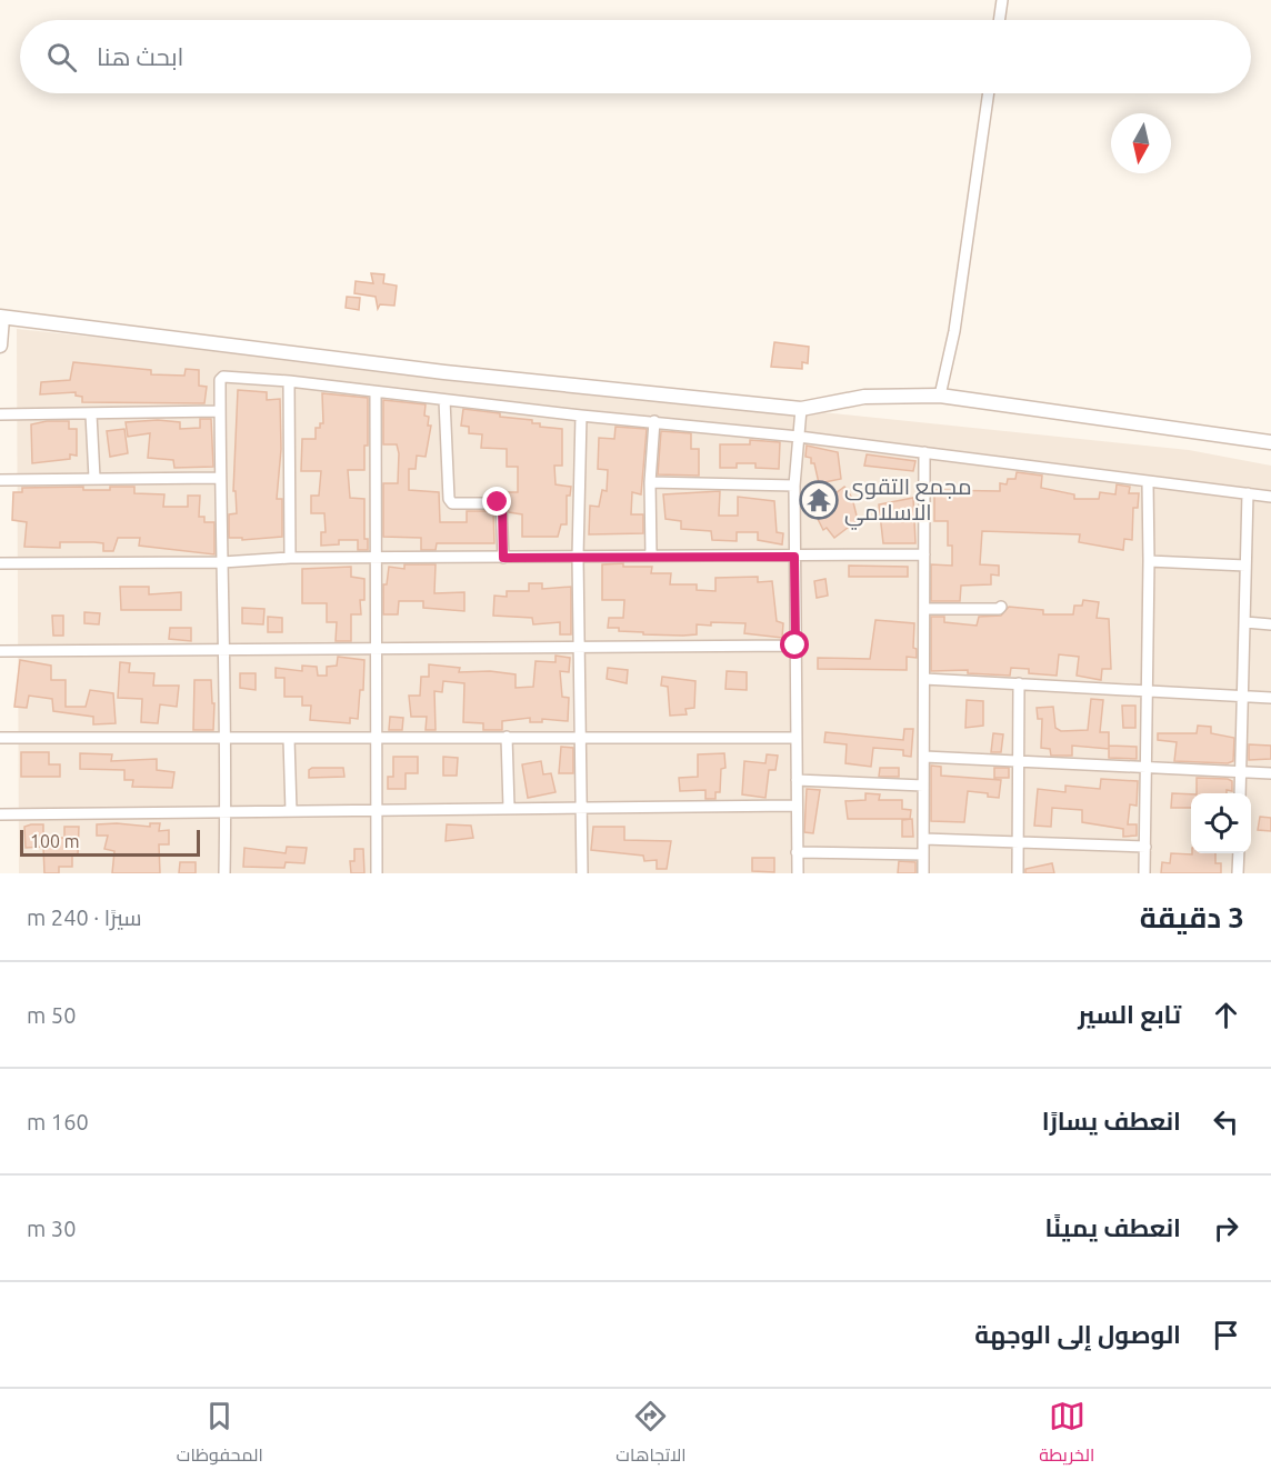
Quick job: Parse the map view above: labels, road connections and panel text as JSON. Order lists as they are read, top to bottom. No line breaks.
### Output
{"places":{"temple":["مجمع التقوى الاسلامي"]},"scale_bar":"100 m","north":"bottom","page":{"search":"ابحث هنا","scale":"100 m","heading":["3 دقيقة","سيرًا · 240 m"],"list":[["تابع السير","50 m"],["انعطف يسارًا","160 m"],["انعطف يمينًا","30 m"],"الوصول إلى الوجهة"],"nav":["الخريطة","الاتجاهات","المحفوظات"]}}
